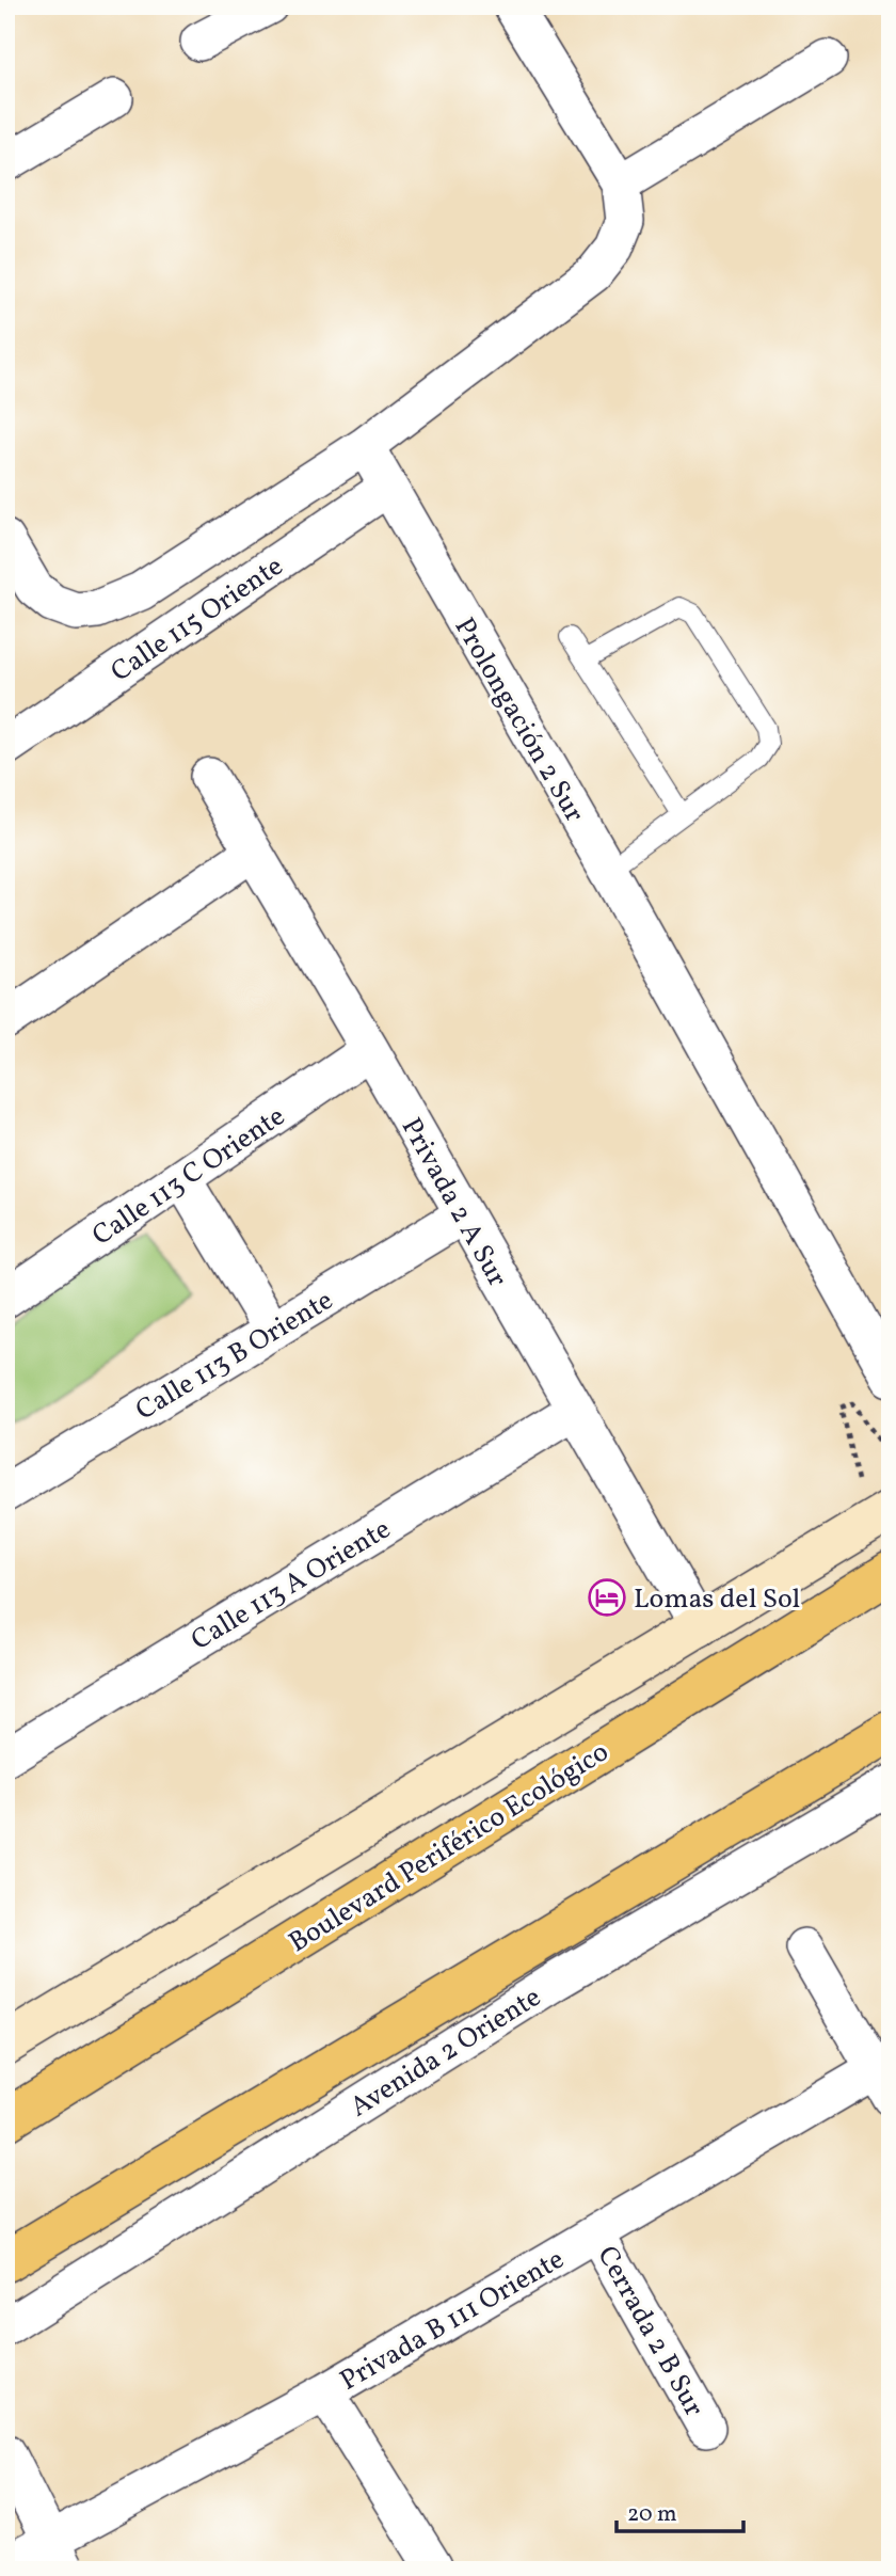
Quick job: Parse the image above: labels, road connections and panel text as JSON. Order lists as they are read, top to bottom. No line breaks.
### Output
{"streets":{"highway":["Boulevard Periférico Ecológico"],"street":["Calle 115 Oriente","Prolongación 2 Sur","Calle 113 C Oriente","Privada 2 A Sur","Calle 113 B Oriente","Calle 113 A Oriente","Avenida 2 Oriente","Privada B 111 Oriente","Cerrada 2 B Sur"]},"crossings":[["Calle 115 Oriente","Prolongación 2 Sur"],["Calle 113 C Oriente","Privada 2 A Sur"],["Privada 2 A Sur","Calle 113 B Oriente"],["Privada 2 A Sur","Calle 113 A Oriente"],["Privada B 111 Oriente","Cerrada 2 B Sur"]],"places":{"hotel":["Lomas del Sol"]},"scale_bar":"20 m"}
